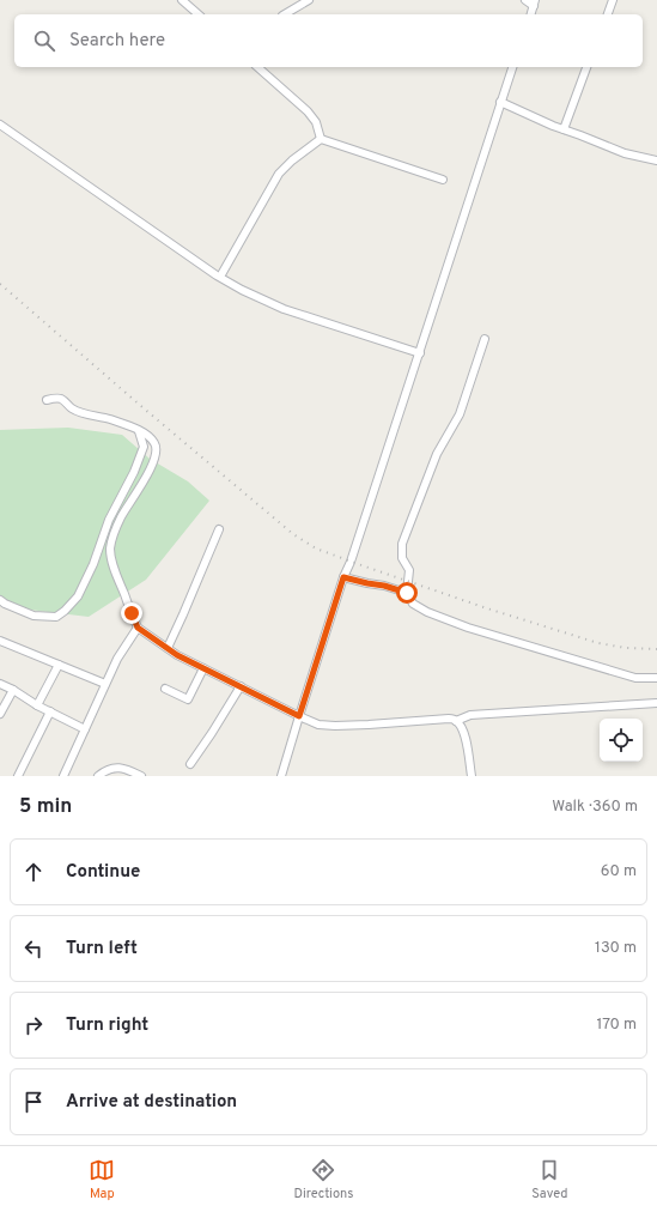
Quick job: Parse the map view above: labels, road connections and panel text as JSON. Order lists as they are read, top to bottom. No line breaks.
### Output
{"page":{"search":"Search here","heading":["5 min","Walk · 360 m"],"list":[["Continue","60 m"],["Turn left","130 m"],["Turn right","170 m"],"Arrive at destination"],"nav":["Map","Directions","Saved"]}}
